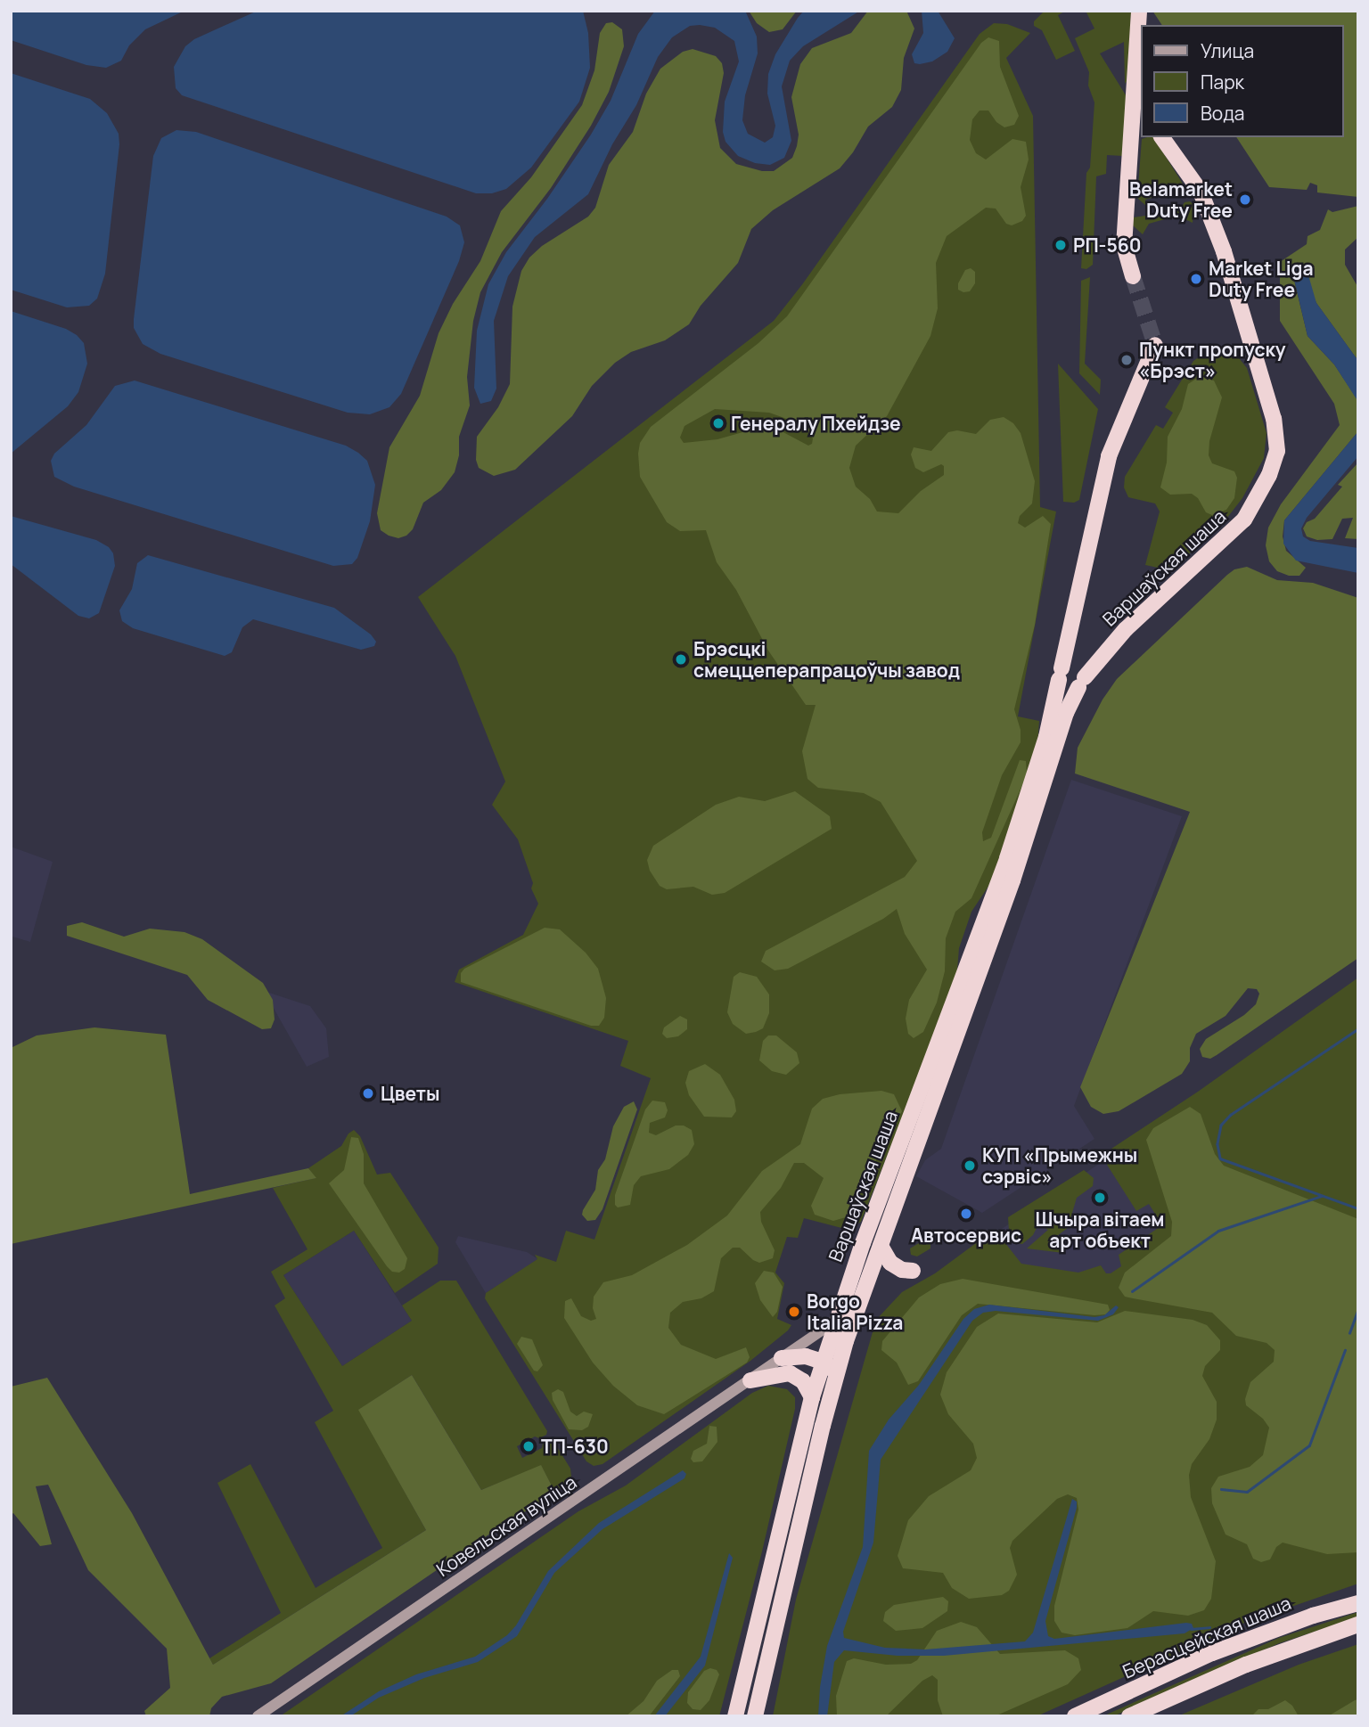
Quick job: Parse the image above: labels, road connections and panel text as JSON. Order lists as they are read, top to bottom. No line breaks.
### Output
{"streets":{"highway":["Варшаўская шаша","Берасцейская шаша"],"main road":["Ковельская вуліца"]},"crossings":[["Варшаўская шаша","Ковельская вуліца"]],"places":["Belamarket Duty Free","РП-560","Market Liga Duty Free","Пункт пропуску «Брэст»","Генералу Пхейдзе","Брэсцкі смеццеперапрацоўчы завод","Цветы","КУП «Прымежны сэрвіс»","Шчыра вiтаем арт объект","Автосервис","Borgo Italia Pizza","ТП-630"],"legend":["Улица","Парк","Вода"]}
